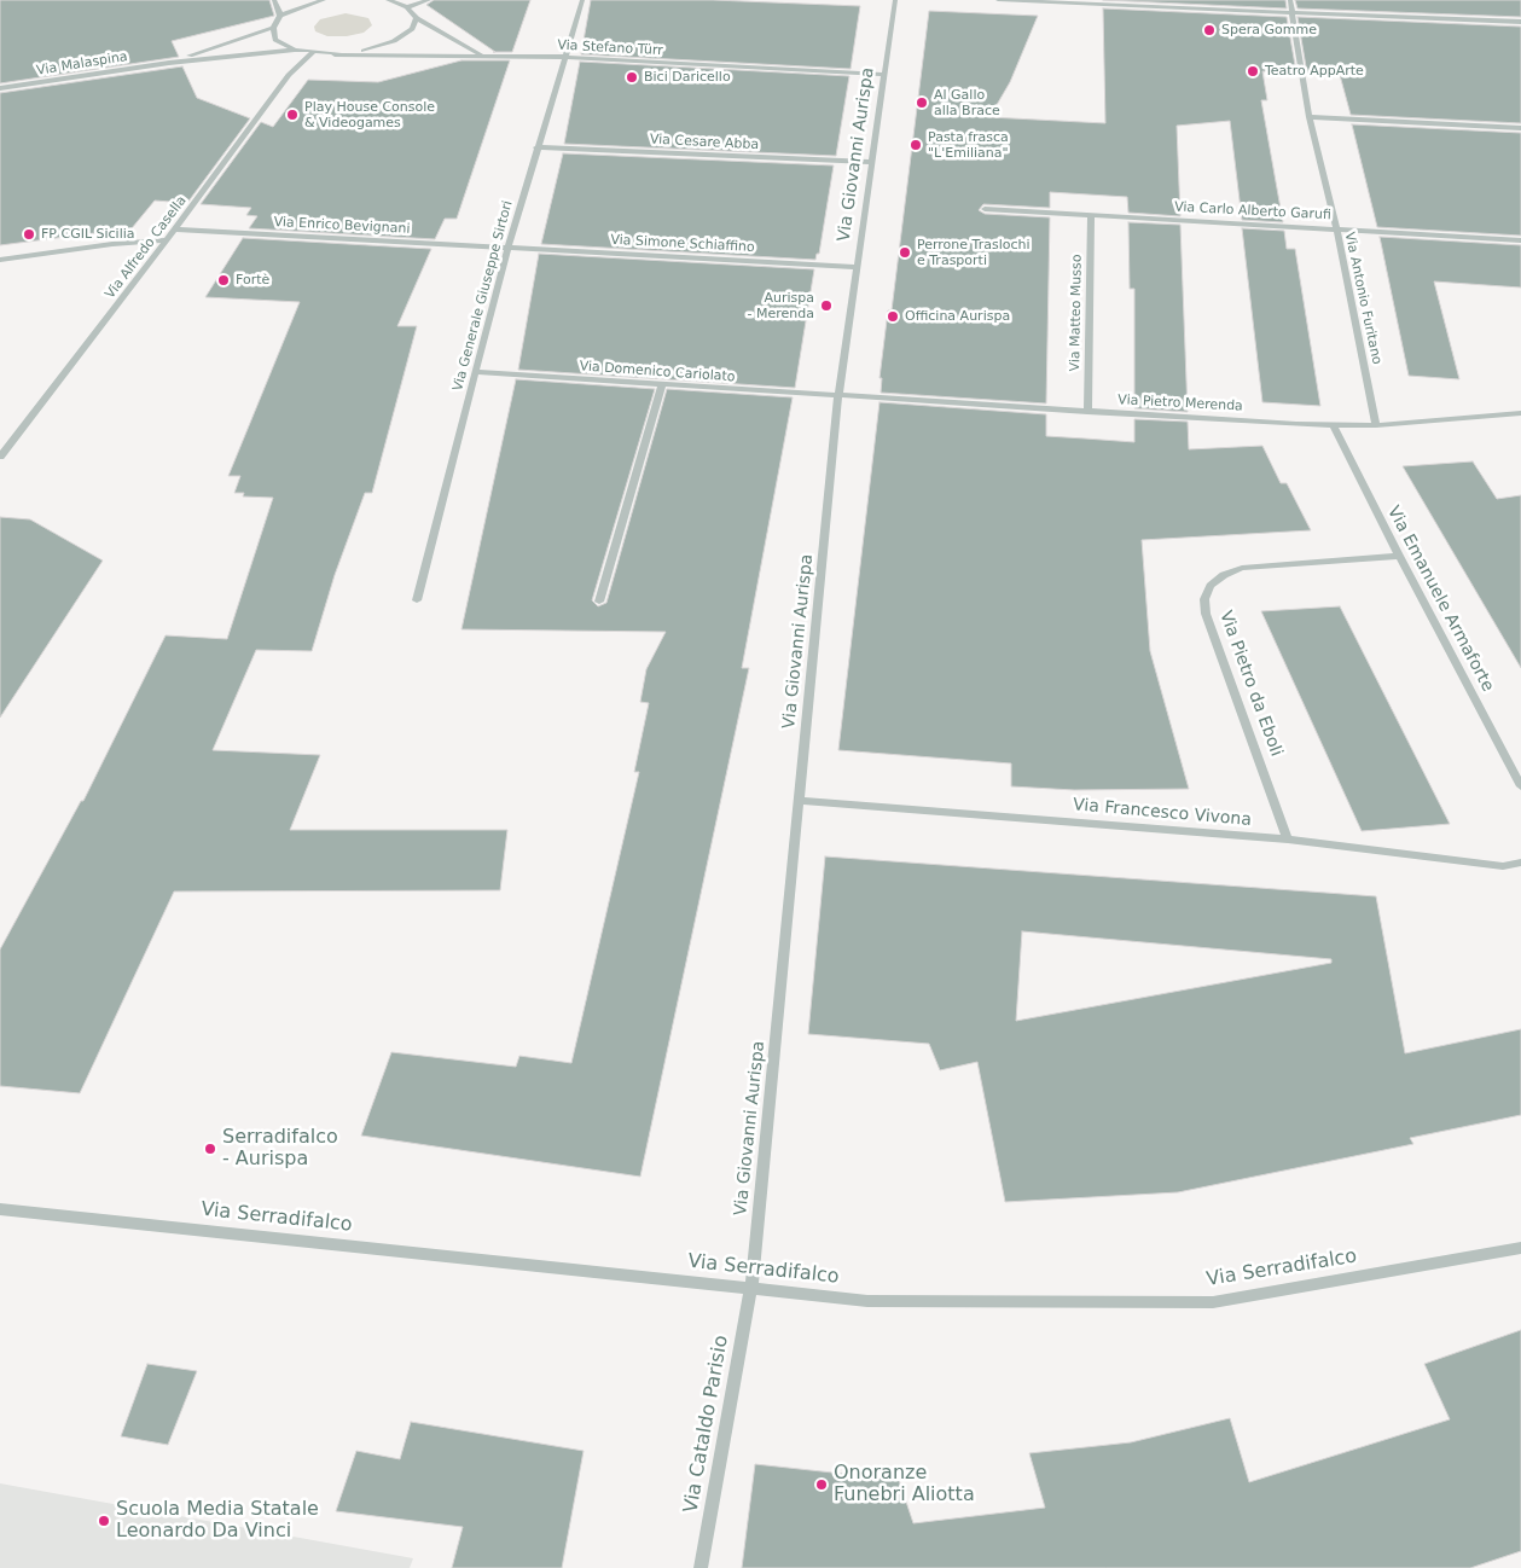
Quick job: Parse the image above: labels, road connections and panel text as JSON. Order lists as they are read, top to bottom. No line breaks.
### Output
{"streets":{"street":["Via Stefano Türr","Via Malaspina","Via Cesare Abba","Via Giovanni Aurispa","Via Carlo Alberto Garufi","Via Enrico Bevignani","Via Simone Schiaffino","Via Alfredo Casella","Via Generale Giuseppe Sirtori","Via Antonio Furitano","Via Matteo Musso","Via Domenico Cariolato","Via Pietro Merenda","Via Emanuele Armaforte","Via Pietro da Eboli","Via Francesco Vivona","Via Serradifalco","Via Cataldo Parisio"]},"crossings":[["Via Stefano Türr","Via Giovanni Aurispa"],["Via Stefano Türr","Via Generale Giuseppe Sirtori"],["Via Cesare Abba","Via Giovanni Aurispa"],["Via Cesare Abba","Via Generale Giuseppe Sirtori"],["Via Giovanni Aurispa","Via Simone Schiaffino"],["Via Giovanni Aurispa","Via Domenico Cariolato"],["Via Giovanni Aurispa","Via Pietro Merenda"],["Via Giovanni Aurispa","Via Francesco Vivona"],["Via Giovanni Aurispa","Via Serradifalco"],["Via Giovanni Aurispa","Via Cataldo Parisio"],["Via Carlo Alberto Garufi","Via Antonio Furitano"],["Via Carlo Alberto Garufi","Via Matteo Musso"],["Via Enrico Bevignani","Via Simone Schiaffino"],["Via Enrico Bevignani","Via Alfredo Casella"],["Via Enrico Bevignani","Via Generale Giuseppe Sirtori"],["Via Simone Schiaffino","Via Generale Giuseppe Sirtori"],["Via Generale Giuseppe Sirtori","Via Domenico Cariolato"],["Via Antonio Furitano","Via Pietro Merenda"],["Via Matteo Musso","Via Pietro Merenda"],["Via Domenico Cariolato","Via Pietro Merenda"],["Via Pietro Merenda","Via Emanuele Armaforte"],["Via Emanuele Armaforte","Via Pietro da Eboli"],["Via Pietro da Eboli","Via Francesco Vivona"],["Via Serradifalco","Via Cataldo Parisio"]],"places":["Spera Gomme","Teatro AppArte","Bici Daricello","Al Gallo alla Brace","Play House Console & Videogames","Pasta frasca \"L'Emiliana\"","FP CGIL Sicilia","Perrone Traslochi e Trasporti","Fortè","Aurispa - Merenda","Officina Aurispa","Serradifalco - Aurispa","Onoranze Funebri Aliotta","Scuola Media Statale Leonardo Da Vinci"]}
